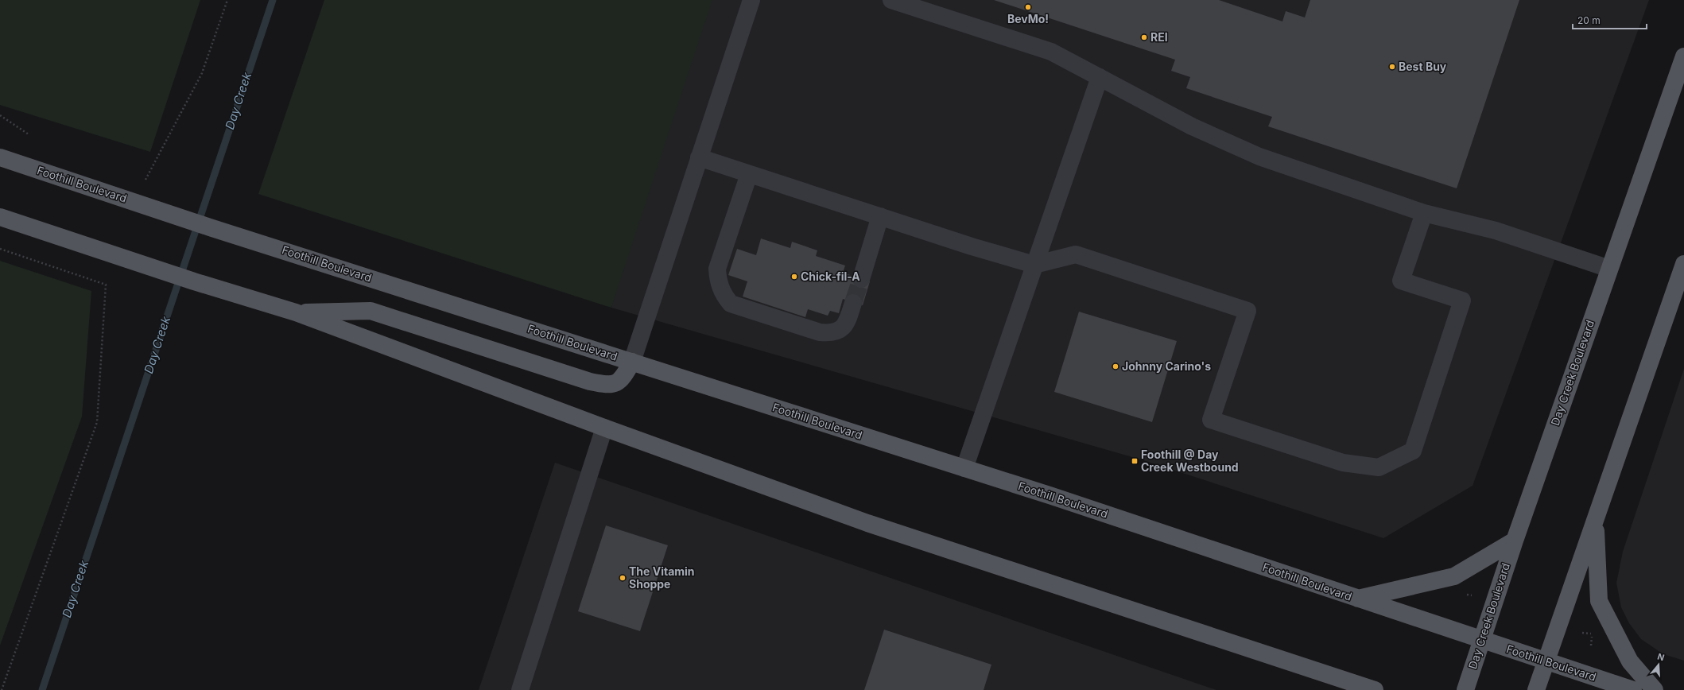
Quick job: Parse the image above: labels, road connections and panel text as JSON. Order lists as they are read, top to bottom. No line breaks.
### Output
{"streets":{"main road":["Foothill Boulevard","Day Creek Boulevard"]},"crossings":[["Foothill Boulevard","Day Creek Boulevard"]],"water":["Day Creek"],"places":{"other":["BevMo!","REI","Best Buy","Chick-fil-A","Johnny Carino's","The Vitamin Shoppe"],"transit":["Foothill @ Day Creek Westbound"]},"scale_bar":"20 m","north":"top"}
